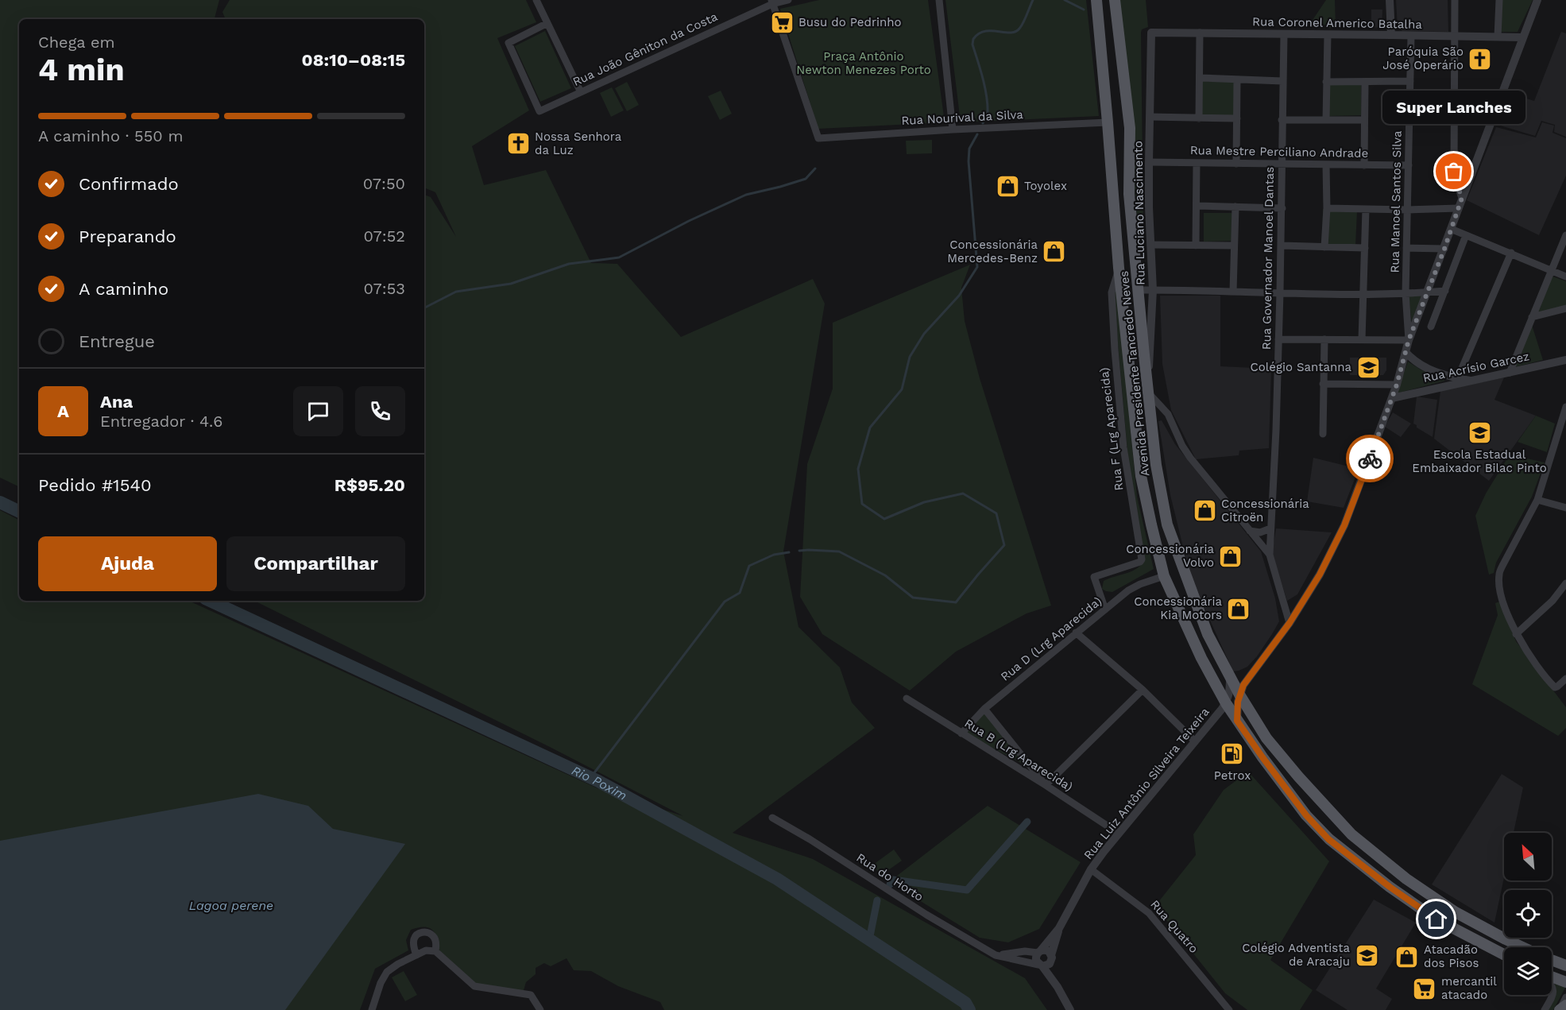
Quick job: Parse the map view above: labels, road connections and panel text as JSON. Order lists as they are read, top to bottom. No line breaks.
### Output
{"streets":{"main road":["Avenida Presidente Tancredo Neves"],"street":["Rua Coronel Americo Batalha","Rua João Gêniton da Costa","Rua Nourival da Silva","Rua Mestre Perciliano Andrade","Rua Manoel Santos Silva","Rua Luciano Nascimento","Rua Governador Manoel Dantas","Rua Acrísio Garcez","Rua F (Lrg Aparecida)","Rua D (Lrg Aparecida)","Rua B (Lrg Aparecida)","Rua Luiz Antônio Silveira Teixeira","Rua do Horto","Rua Quatro"]},"crossings":[["Rua Coronel Americo Batalha","Rua Manoel Santos Silva"],["Rua Coronel Americo Batalha","Rua Luciano Nascimento"],["Rua Coronel Americo Batalha","Rua Governador Manoel Dantas"],["Rua João Gêniton da Costa","Rua Nourival da Silva"],["Rua Nourival da Silva","Avenida Presidente Tancredo Neves"],["Rua Mestre Perciliano Andrade","Rua Manoel Santos Silva"],["Rua Mestre Perciliano Andrade","Rua Luciano Nascimento"],["Rua Mestre Perciliano Andrade","Rua Governador Manoel Dantas"],["Rua Luciano Nascimento","Avenida Presidente Tancredo Neves"],["Avenida Presidente Tancredo Neves","Rua F (Lrg Aparecida)"],["Avenida Presidente Tancredo Neves","Rua D (Lrg Aparecida)"],["Avenida Presidente Tancredo Neves","Rua Luiz Antônio Silveira Teixeira"],["Rua F (Lrg Aparecida)","Rua D (Lrg Aparecida)"],["Rua D (Lrg Aparecida)","Rua B (Lrg Aparecida)"],["Rua B (Lrg Aparecida)","Rua Luiz Antônio Silveira Teixeira"],["Rua Luiz Antônio Silveira Teixeira","Rua Quatro"]],"water":["Rio Poxim","Lagoa perene"],"parks":["Praça Antônio Newton Menezes Porto"],"places":{"supermarket":["Busu do Pedrinho","mercantil atacado"],"church":["Paróquia São José Operário","Nossa Senhora da Luz"],"other":["Super Lanches"],"shop":["Toyolex","Concessionária Mercedes-Benz","Concessionária Citroën","Concessionária Volvo","Concessionária Kia Motors","Atacadão dos Pisos"],"school or university":["Colégio Santanna","Escola Estadual Embaixador Bilac Pinto","Colégio Adventista de Aracaju"],"fuel station":["Petrox"]},"north":"top left","page":{"heading":["4 min","Chega em","08:10–08:15"],"panel":["Ana","Entregador · 4.6","Pedido #1540","R$95.20"],"bubble":"Super Lanches","bar":"A caminho · 550 m","list":[["Confirmado","07:50"],["Preparando","07:52"],["A caminho","07:53"],"Entregue"],"round":"A","buttons":["Ajuda","Compartilhar"]}}
